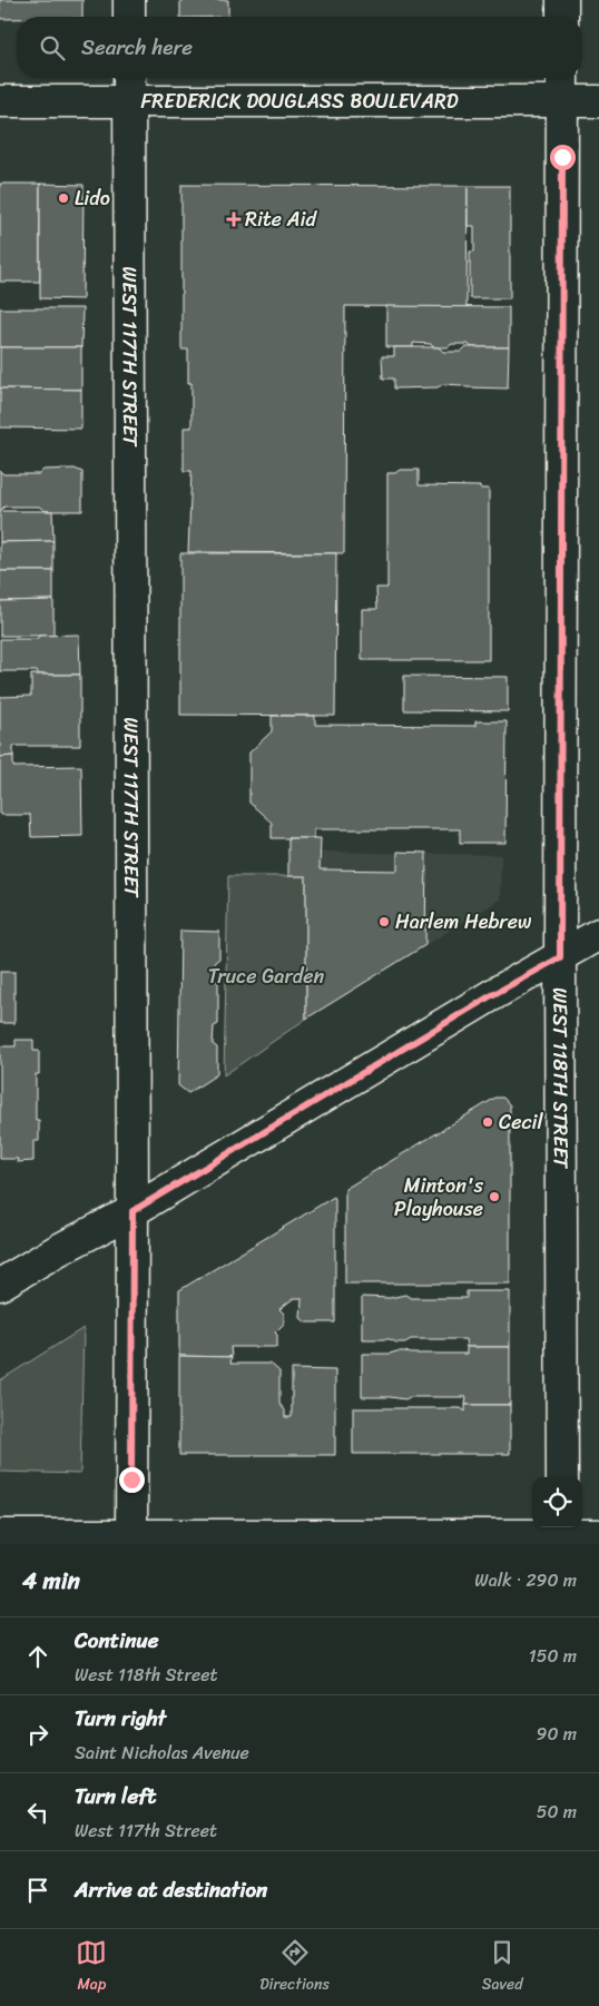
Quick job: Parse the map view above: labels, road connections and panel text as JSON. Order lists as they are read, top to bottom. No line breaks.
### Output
{"streets":{"main road":["FREDERICK DOUGLASS BOULEVARD","WEST 117TH STREET","WEST 118TH STREET"]},"crossings":[["FREDERICK DOUGLASS BOULEVARD","WEST 117TH STREET"],["FREDERICK DOUGLASS BOULEVARD","WEST 118TH STREET"]],"parks":["Truce Garden"],"places":{"other":["Lido","Harlem Hebrew","Cecil","Minton's Playhouse"],"health":["Rite Aid"]},"page":{"search":"Search here","heading":["4 min","Walk · 290 m"],"list":[["Continue","West 118th Street","150 m"],["Turn right","Saint Nicholas Avenue","90 m"],["Turn left","West 117th Street","50 m"],"Arrive at destination"],"nav":["Map","Directions","Saved"]}}
